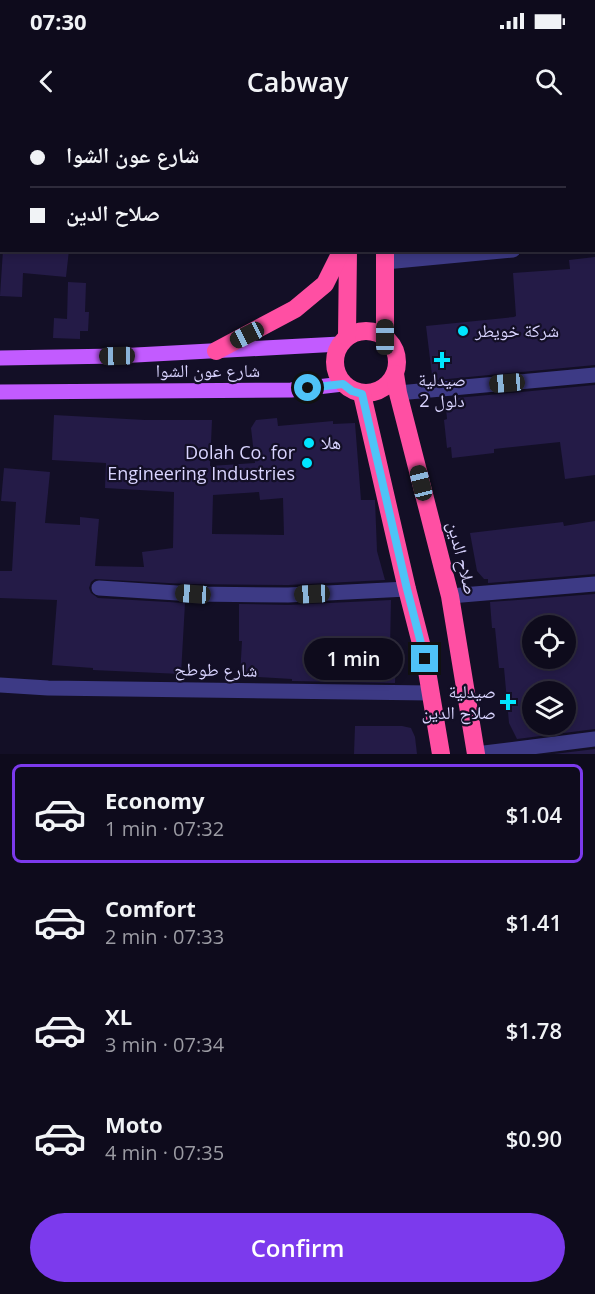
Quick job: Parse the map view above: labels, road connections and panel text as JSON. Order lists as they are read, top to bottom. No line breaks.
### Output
{"streets":{"highway":["صلاح الدين"],"main road":["شارع عون الشوا"],"street":["شارع طوطح"]},"crossings":[["شارع عون الشوا","صلاح الدين"]],"places":{"other":["شركة خويطر","هلا","Dolah Co. for Engineering Industries"],"health":["صيدلية دلول 2","صيدلية صلاح الدين"]},"page":{"status":"07:30","header":"Cabway","banner":["شارع عون الشوا","صلاح الدين"],"bubble":"1 min","list":[{"name":"Economy","note":"1 min · 07:32","value":"$1.04"},{"name":"Comfort","note":"2 min · 07:33","value":"$1.41"},{"name":"XL","note":"3 min · 07:34","value":"$1.78"},{"name":"Moto","note":"4 min · 07:35","value":"$0.90"}],"buttons":"Confirm"}}
